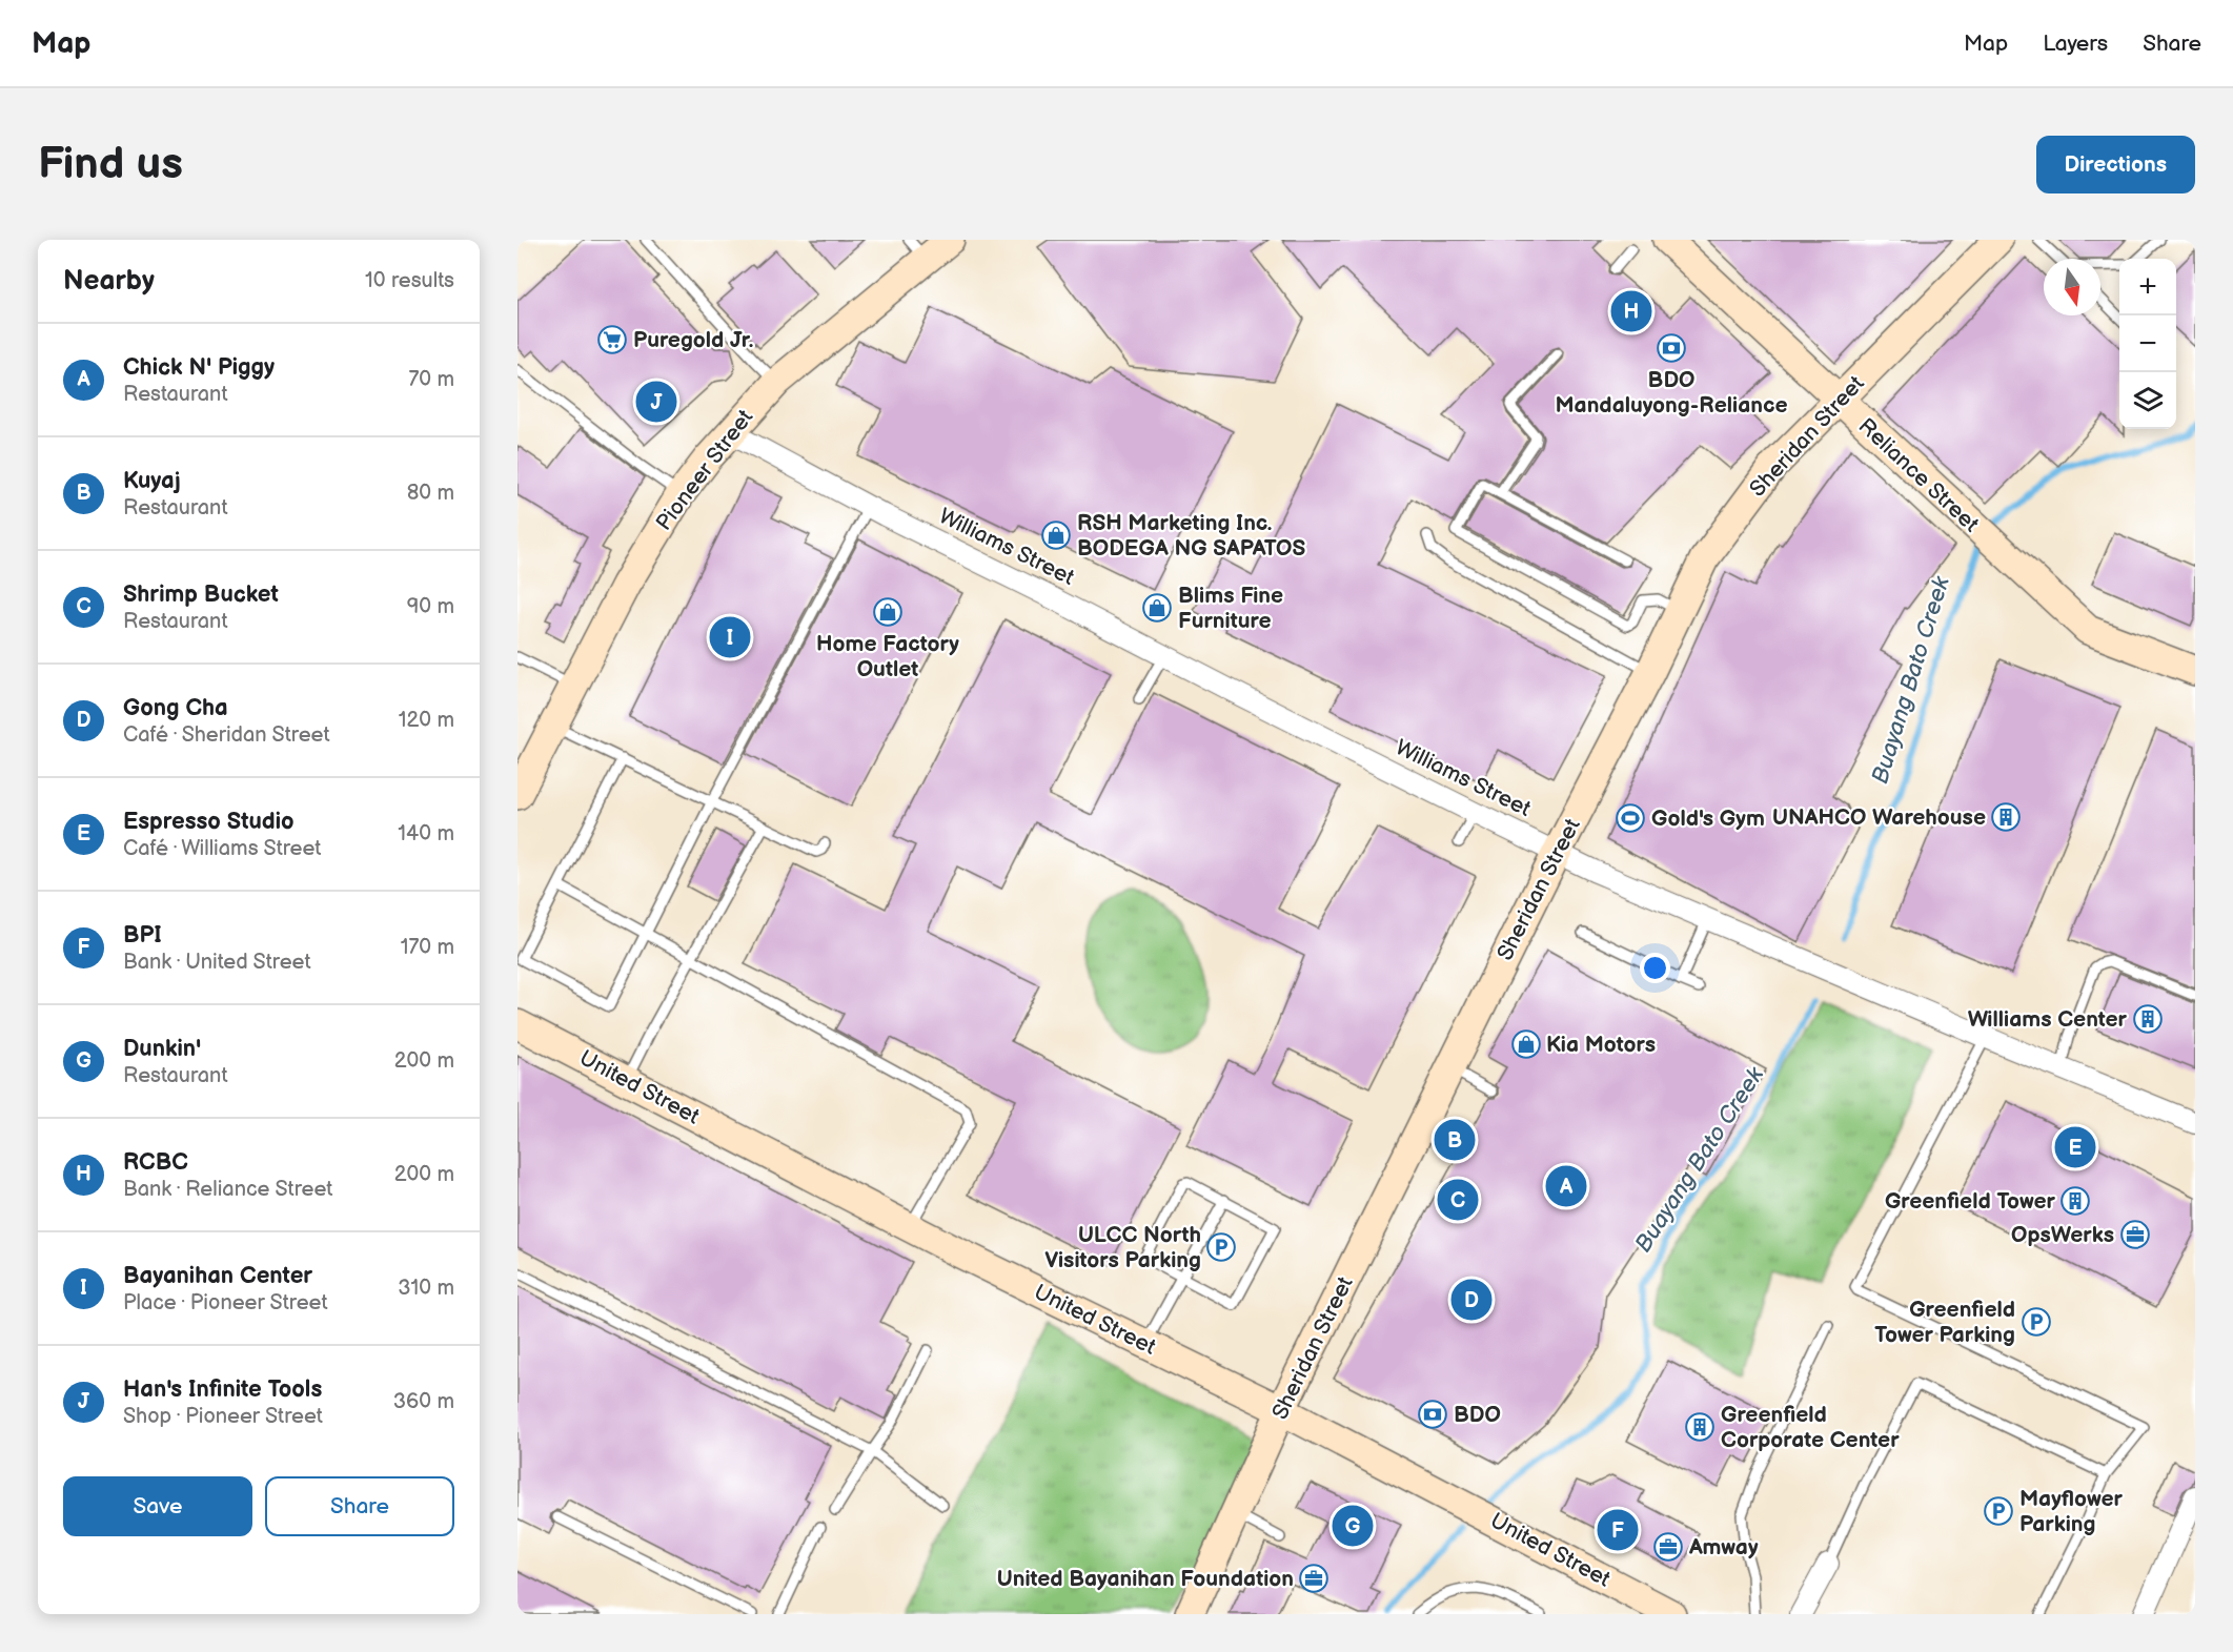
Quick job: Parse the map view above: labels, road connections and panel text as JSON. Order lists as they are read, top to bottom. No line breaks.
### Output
{"streets":{"street":["Sheridan Street","Pioneer Street","Reliance Street","Williams Street","United Street"]},"crossings":[["Sheridan Street","Reliance Street"],["Sheridan Street","Williams Street"],["Sheridan Street","United Street"],["Pioneer Street","Williams Street"]],"water":["Buayang Bato Creek"],"places":{"supermarket":["Puregold Jr."],"bank":["BDO Mandaluyong-Reliance","BDO"],"shop":["RSH Marketing Inc. BODEGA NG SAPATOS","Blims Fine Furniture","Home Factory Outlet","Kia Motors"],"building":["UNAHCO Warehouse","Williams Center","Greenfield Tower","Greenfield Corporate Center"],"sports":["Gold's Gym"],"office":["OpsWerks","Amway","United Bayanihan Foundation"],"parking":["ULCC North Visitors Parking","Greenfield Tower Parking","Mayflower Parking"]},"north":"bottom","page":{"header":"Map","nav":["Map","Layers","Share"],"buttons":["Directions",["Save","Share"]],"title":"Find us","heading":["Nearby","10 results"],"map_buttons":["+","−"],"pins":["H","J","I","B","E","A","C","D","G","F"],"list":[{"mark":"A","name":"Chick N' Piggy","note":"Restaurant","value":"70 m"},{"mark":"B","name":"Kuyaj","note":"Restaurant","value":"80 m"},{"mark":"C","name":"Shrimp Bucket","note":"Restaurant","value":"90 m"},{"mark":"D","name":"Gong Cha","note":"Café · Sheridan Street","value":"120 m"},{"mark":"E","name":"Espresso Studio","note":"Café · Williams Street","value":"140 m"},{"mark":"F","name":"BPI","note":"Bank · United Street","value":"170 m"},{"mark":"G","name":"Dunkin'","note":"Restaurant","value":"200 m"},{"mark":"H","name":"RCBC","note":"Bank · Reliance Street","value":"200 m"},{"mark":"I","name":"Bayanihan Center","note":"Place · Pioneer Street","value":"310 m"},{"mark":"J","name":"Han's Infinite Tools","note":"Shop · Pioneer Street","value":"360 m"}]}}
